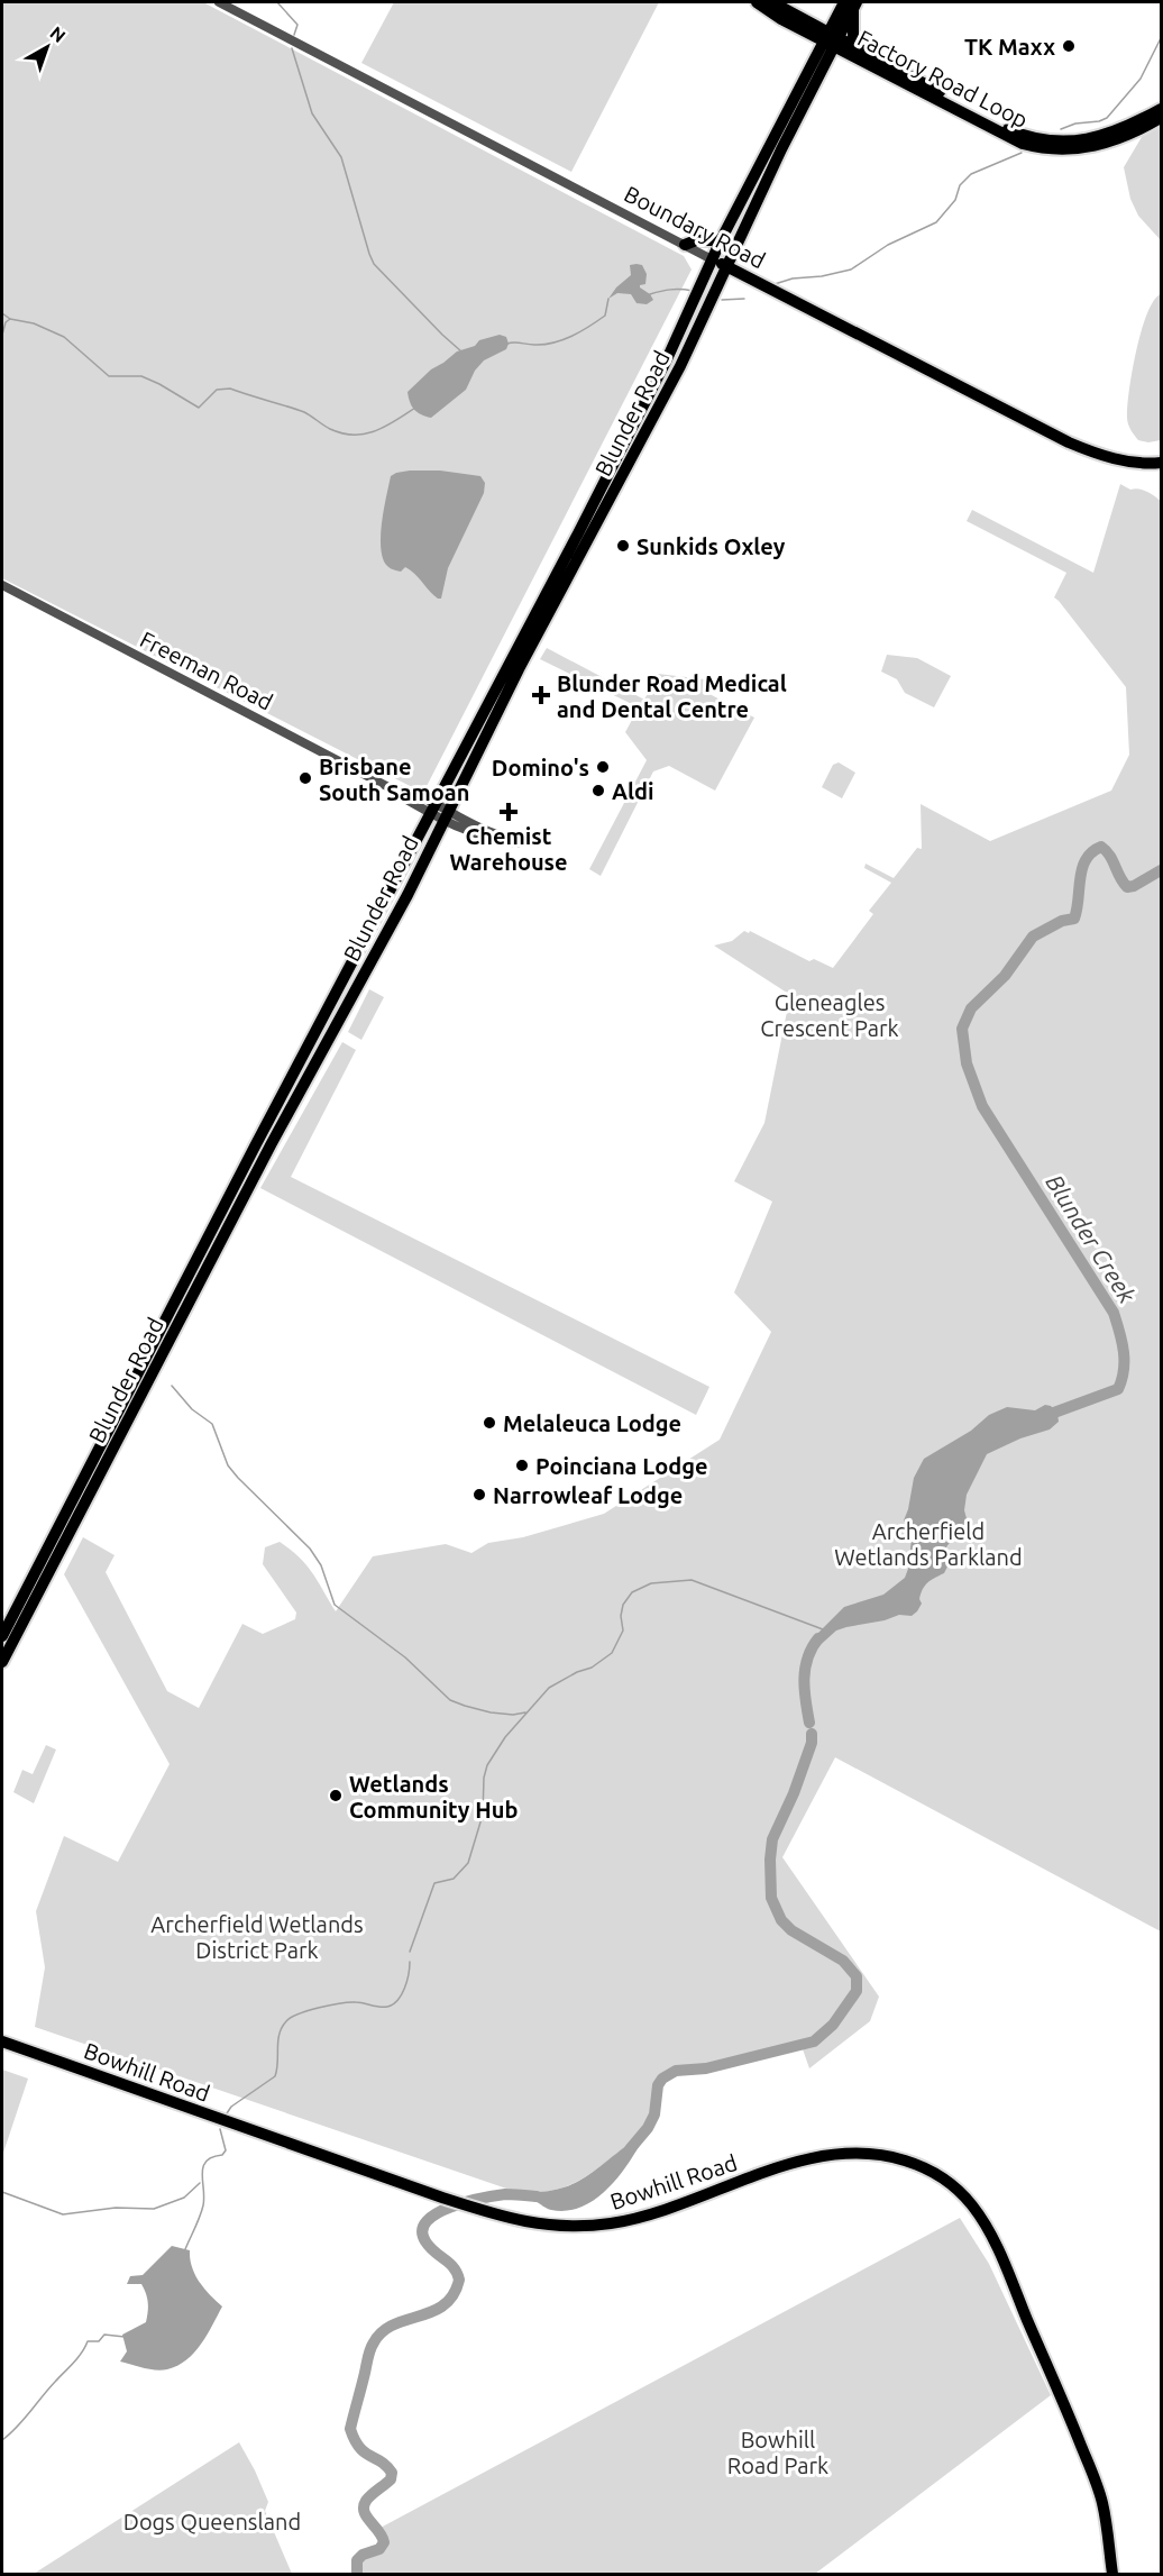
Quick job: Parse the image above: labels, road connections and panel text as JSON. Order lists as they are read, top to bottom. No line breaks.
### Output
{"streets":{"main road":["Factory Road Loop","Boundary Road","Blunder Road","Bowhill Road"],"street":["Freeman Road"]},"crossings":[["Factory Road Loop","Blunder Road"],["Boundary Road","Blunder Road"],["Blunder Road","Freeman Road"]],"water":["Blunder Creek"],"parks":["Gleneagles Crescent Park","Archerfield Wetlands Parkland","Archerfield Wetlands District Park","Bowhill Road Park","Dogs Queensland"],"places":{"other":["TK Maxx","Sunkids Oxley","Domino's","Brisbane South Samoan","Aldi","Melaleuca Lodge","Poinciana Lodge","Narrowleaf Lodge","Wetlands Community Hub"],"health":["Blunder Road Medical and Dental Centre","Chemist Warehouse"]},"north":"top right"}
